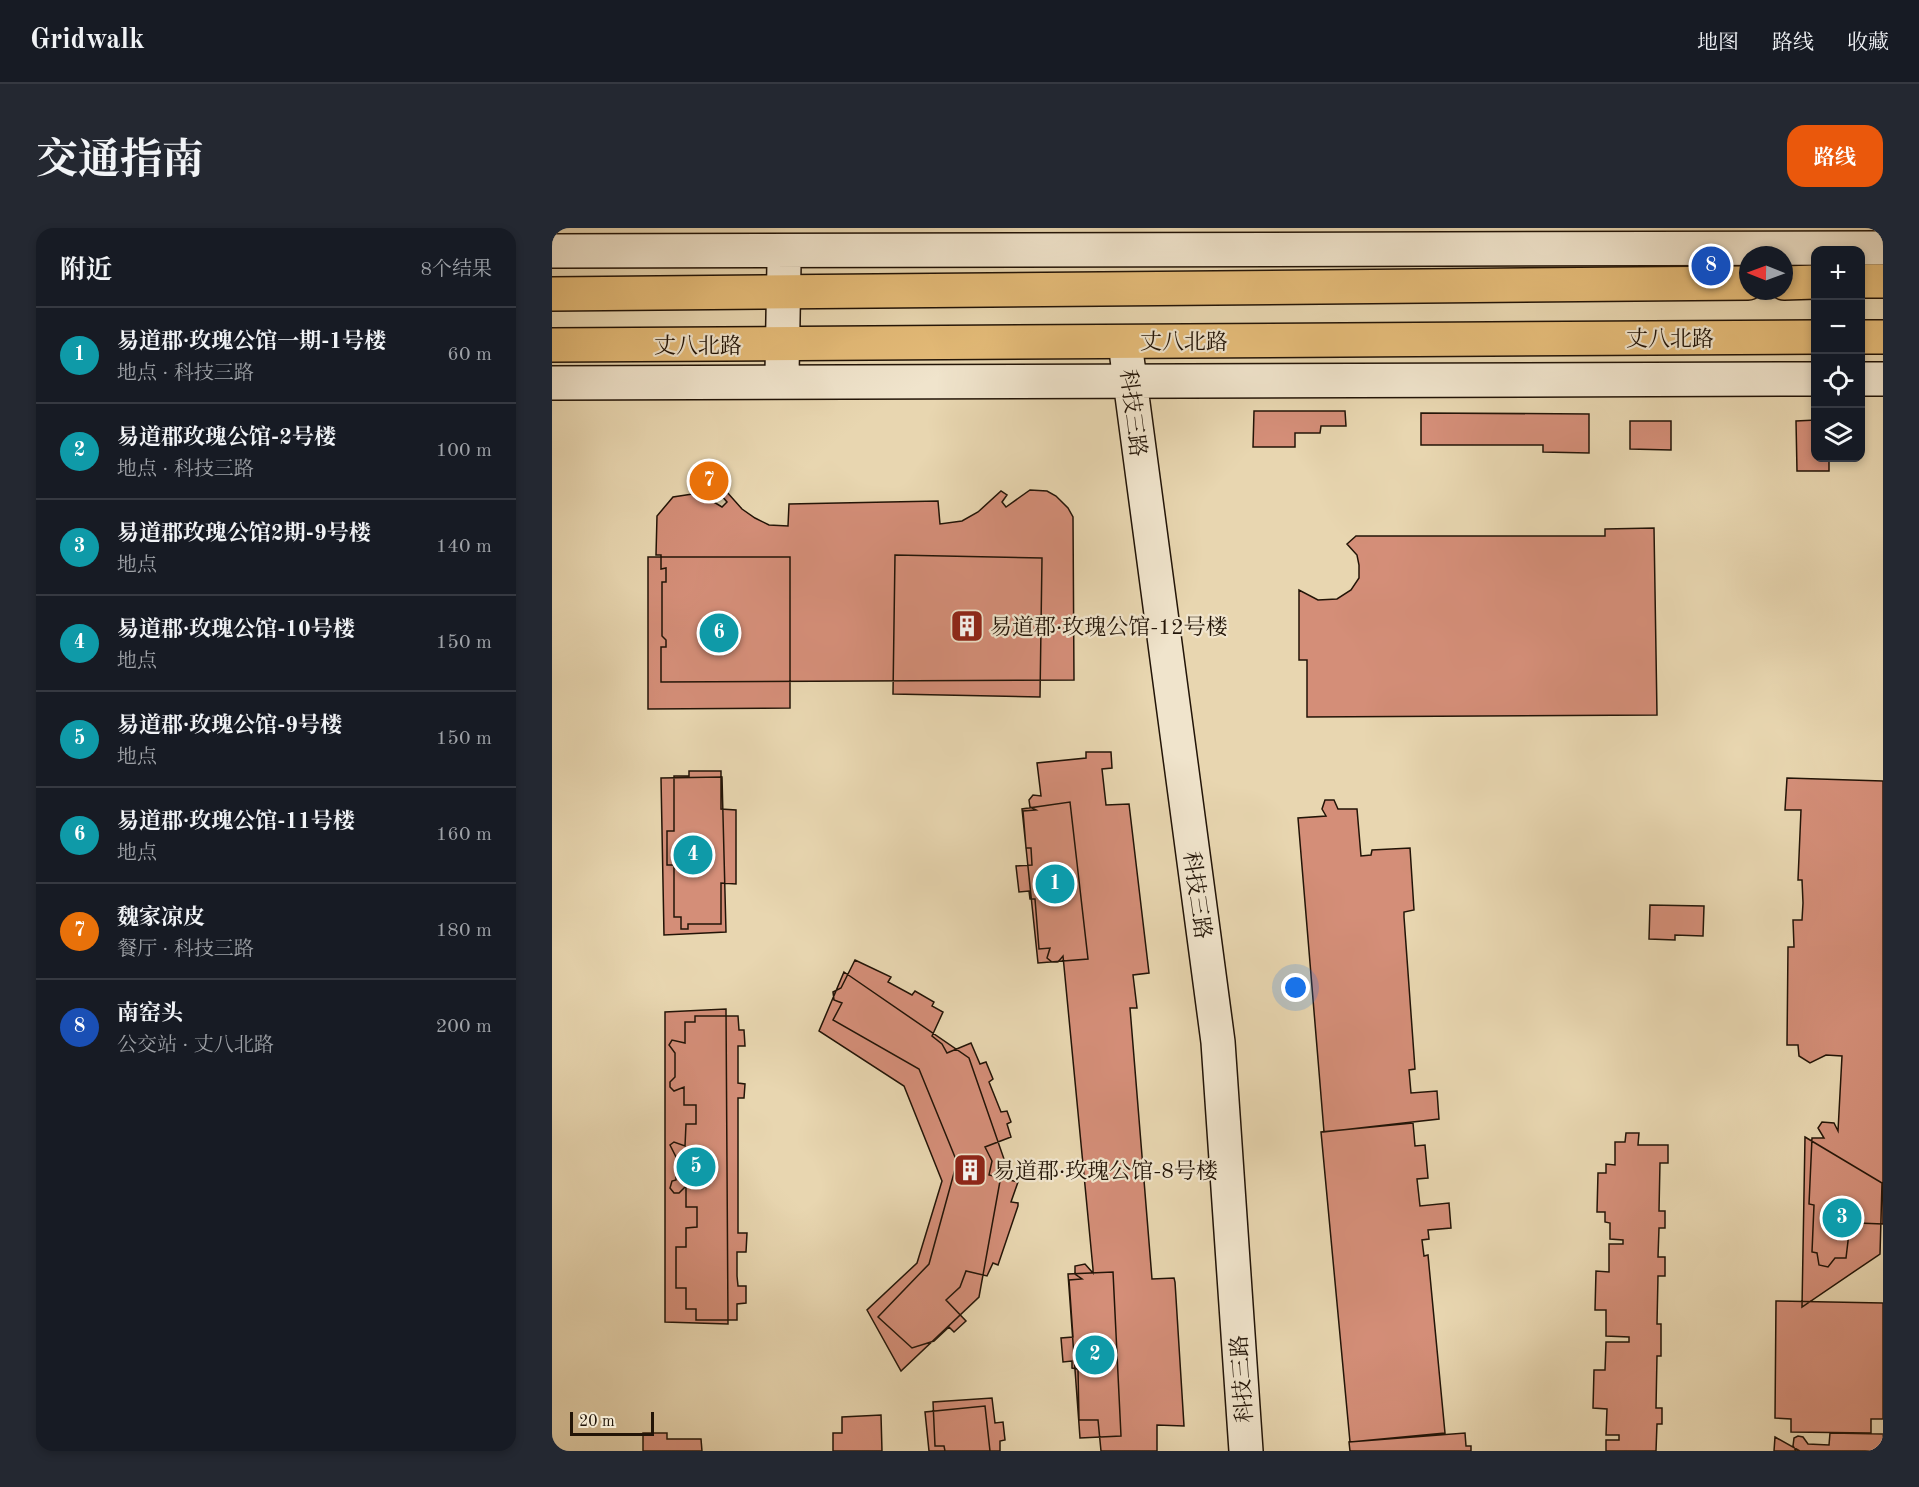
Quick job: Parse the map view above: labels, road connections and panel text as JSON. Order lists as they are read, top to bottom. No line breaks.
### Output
{"streets":{"main road":["丈八北路","科技三路"]},"crossings":[["丈八北路","科技三路"]],"places":{"building":["易道郡·玫瑰公馆-12号楼","易道郡·玫瑰公馆-8号楼"]},"scale_bar":"20 m","north":"left","page":{"header":"Gridwalk","nav":["地图","路线","收藏"],"title":"交通指南","buttons":"路线","heading":["附近","8个结果"],"pins":["8","7","6","4","1","5","3","2"],"map_buttons":["+","−"],"list":[{"mark":"1","name":"易道郡·玫瑰公馆一期-1号楼","note":"地点 · 科技三路","value":"60 m"},{"mark":"2","name":"易道郡玫瑰公馆-2号楼","note":"地点 · 科技三路","value":"100 m"},{"mark":"3","name":"易道郡玫瑰公馆2期-9号楼","note":"地点","value":"140 m"},{"mark":"4","name":"易道郡·玫瑰公馆-10号楼","note":"地点","value":"150 m"},{"mark":"5","name":"易道郡·玫瑰公馆-9号楼","note":"地点","value":"150 m"},{"mark":"6","name":"易道郡·玫瑰公馆-11号楼","note":"地点","value":"160 m"},{"mark":"7","name":"魏家凉皮","note":"餐厅 · 科技三路","value":"180 m"},{"mark":"8","name":"南窑头","note":"公交站 · 丈八北路","value":"200 m"}],"scale":"20 m"}}
